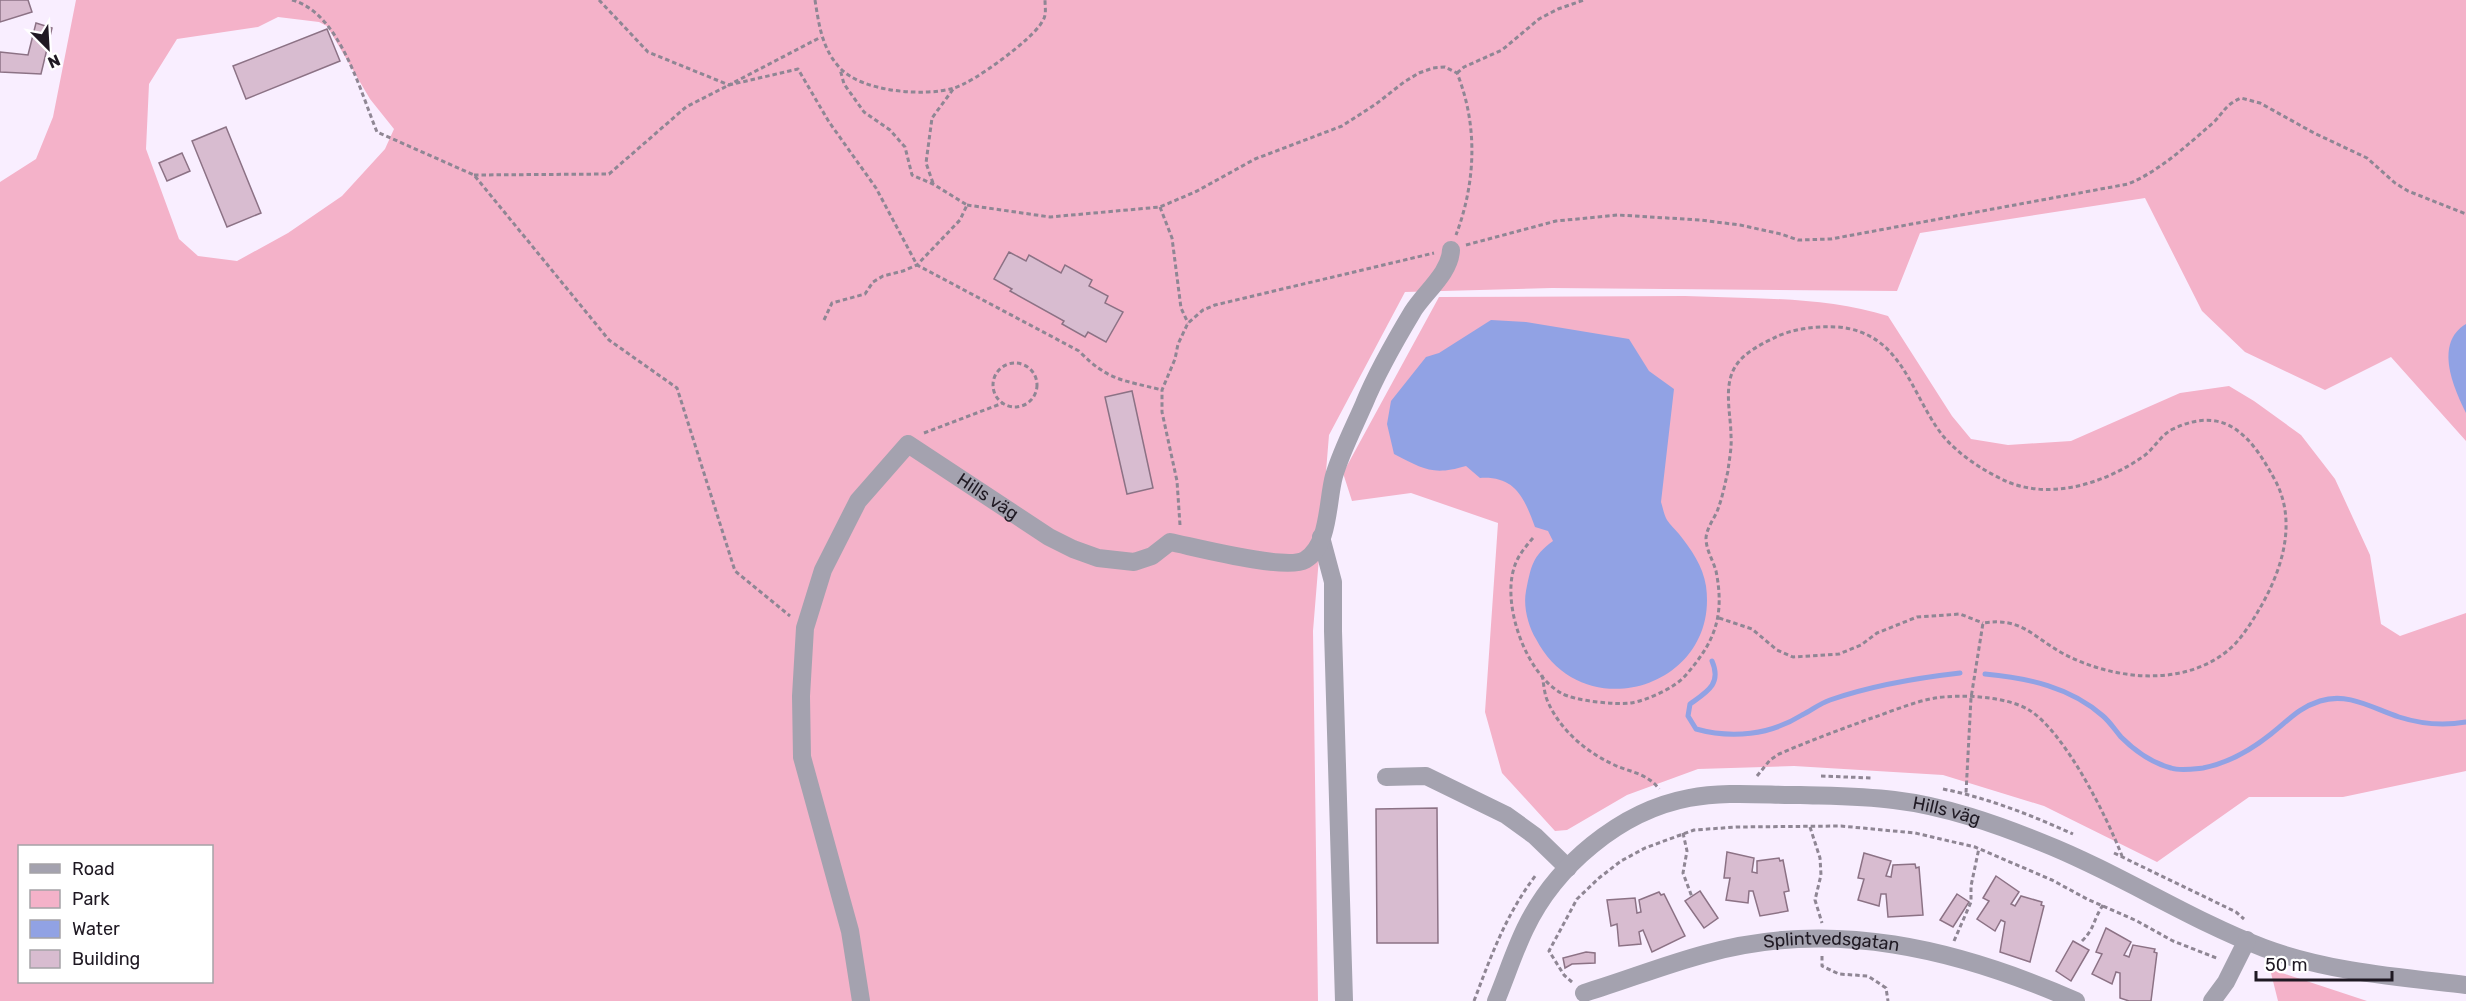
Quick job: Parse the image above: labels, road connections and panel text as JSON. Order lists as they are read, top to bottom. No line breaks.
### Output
{"streets":{"street":["Hills väg","Splintvedsgatan"]},"legend":["Road","Park","Water","Building"],"scale_bar":"50 m","north":"bottom right"}
